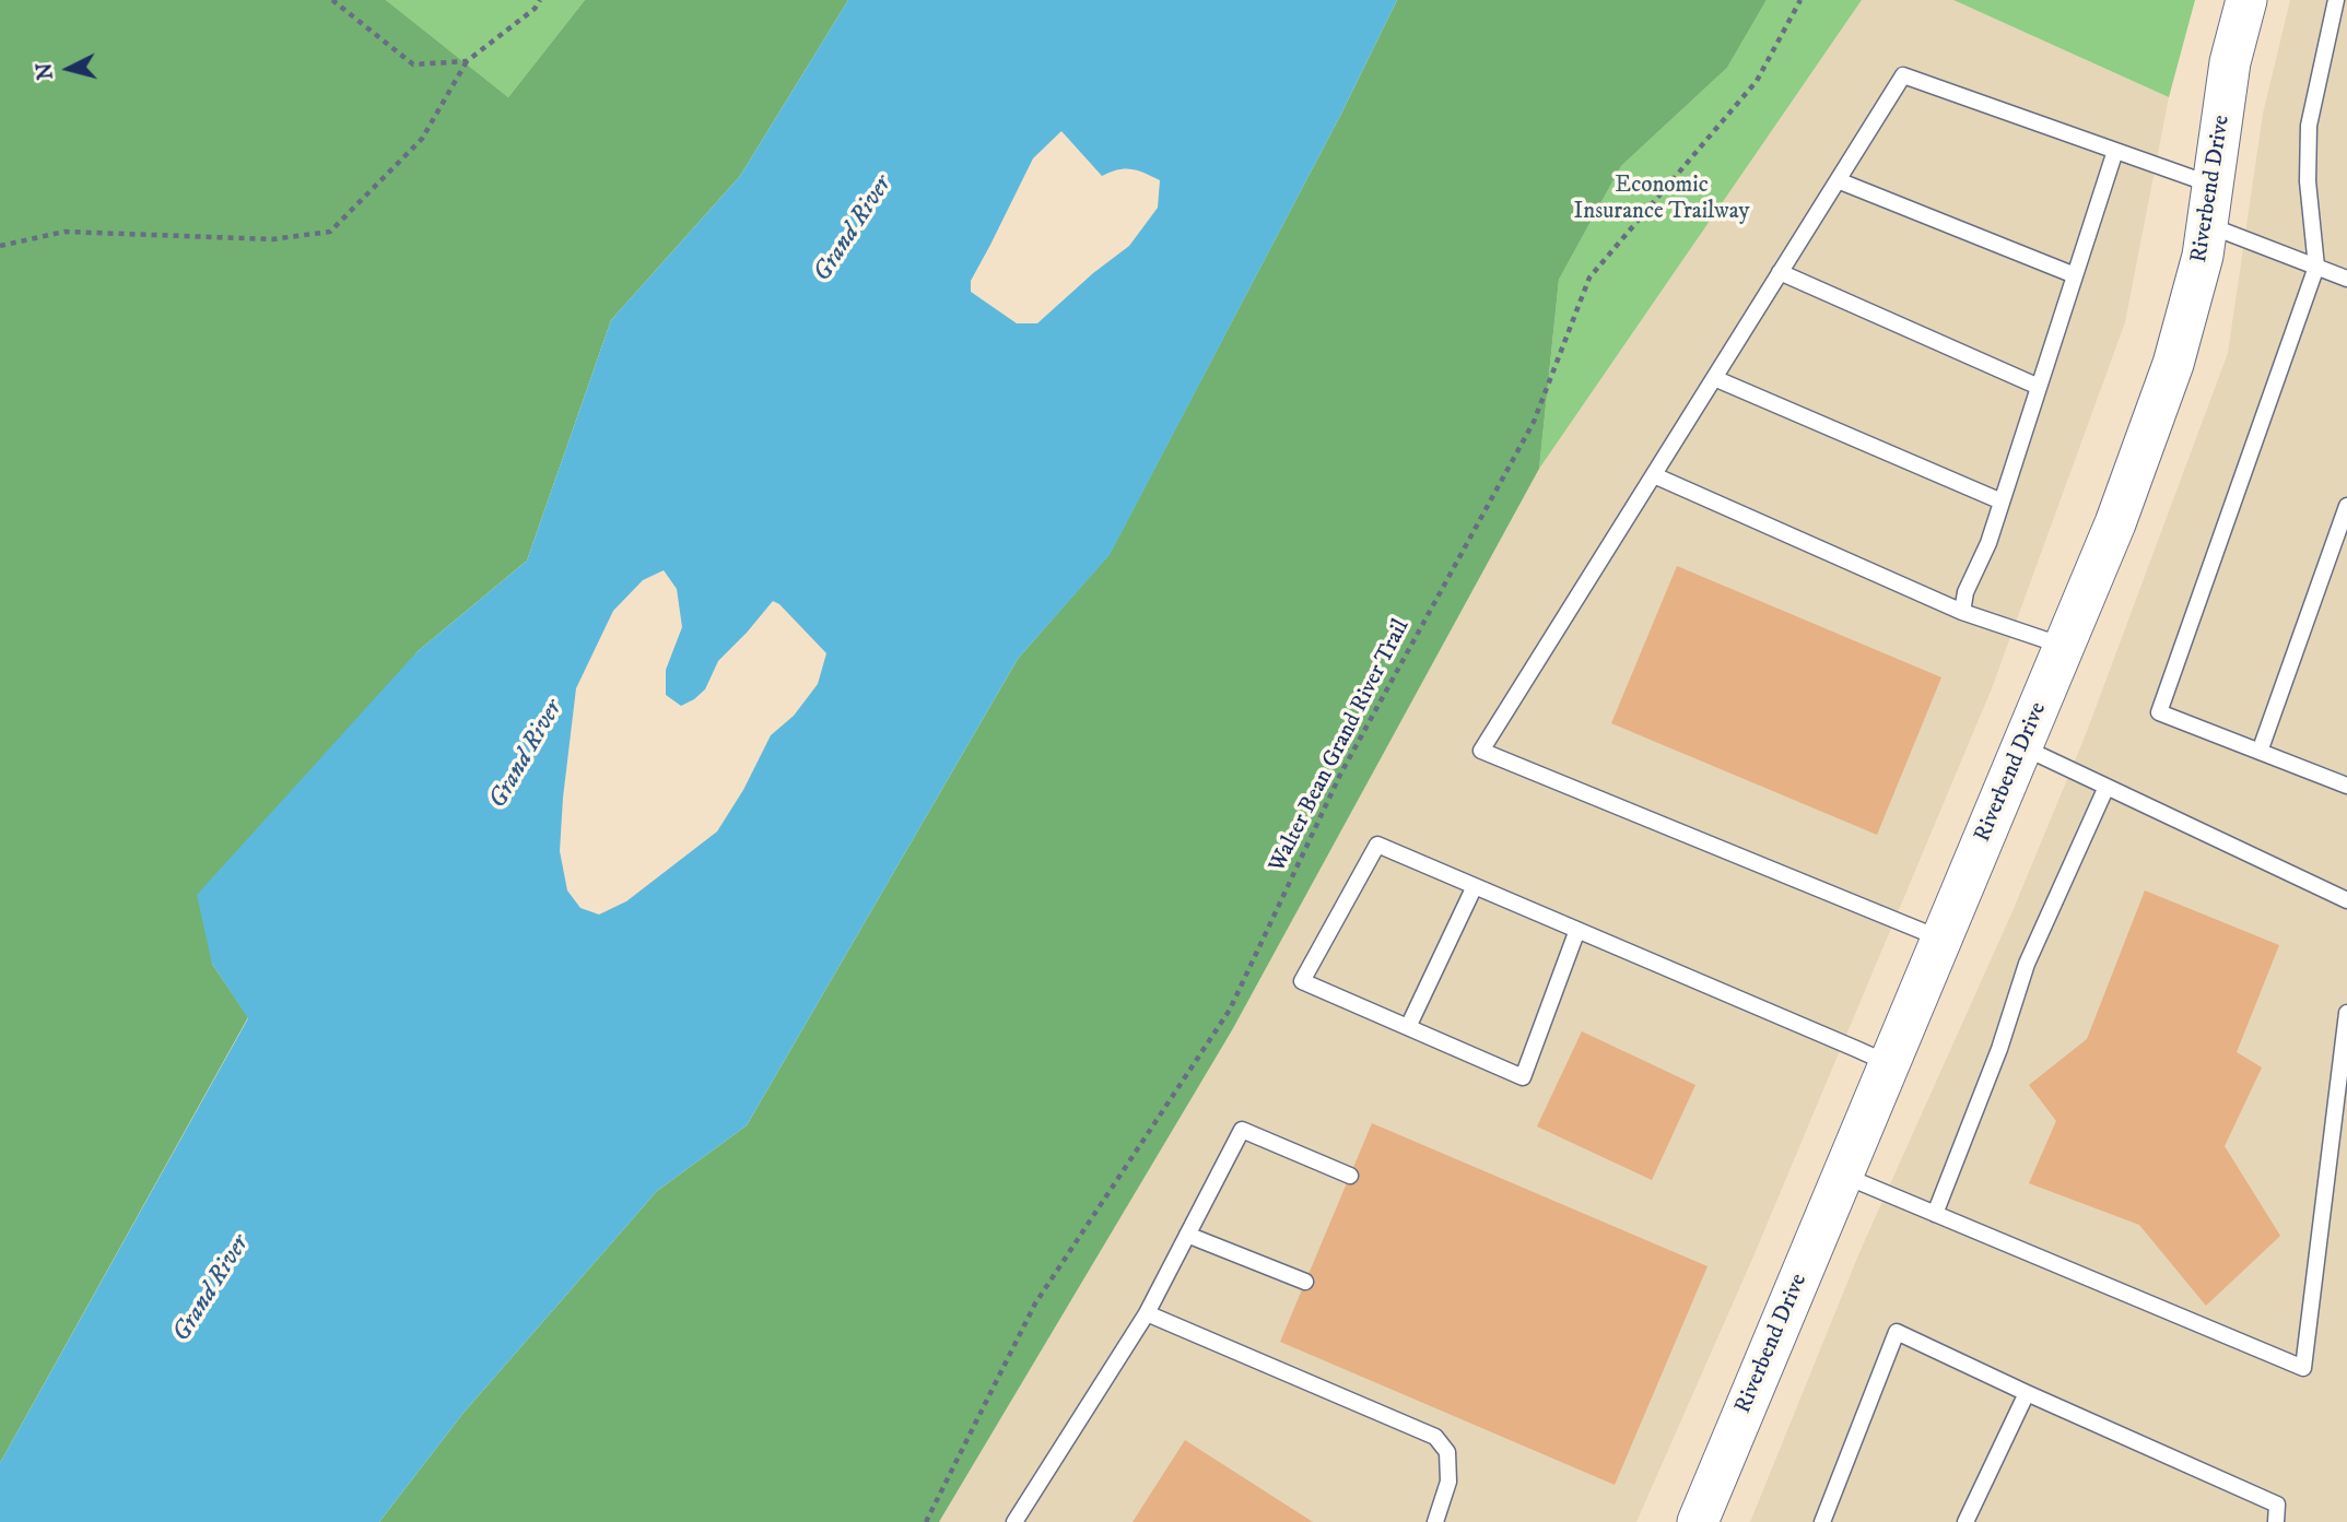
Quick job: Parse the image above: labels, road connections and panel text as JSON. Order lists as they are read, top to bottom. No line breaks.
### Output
{"streets":{"street":["Riverbend Drive"],"path":["Walter Bean Grand River Trail"]},"water":["Grand River"],"parks":["Economic Insurance Trailway"],"north":"left"}
